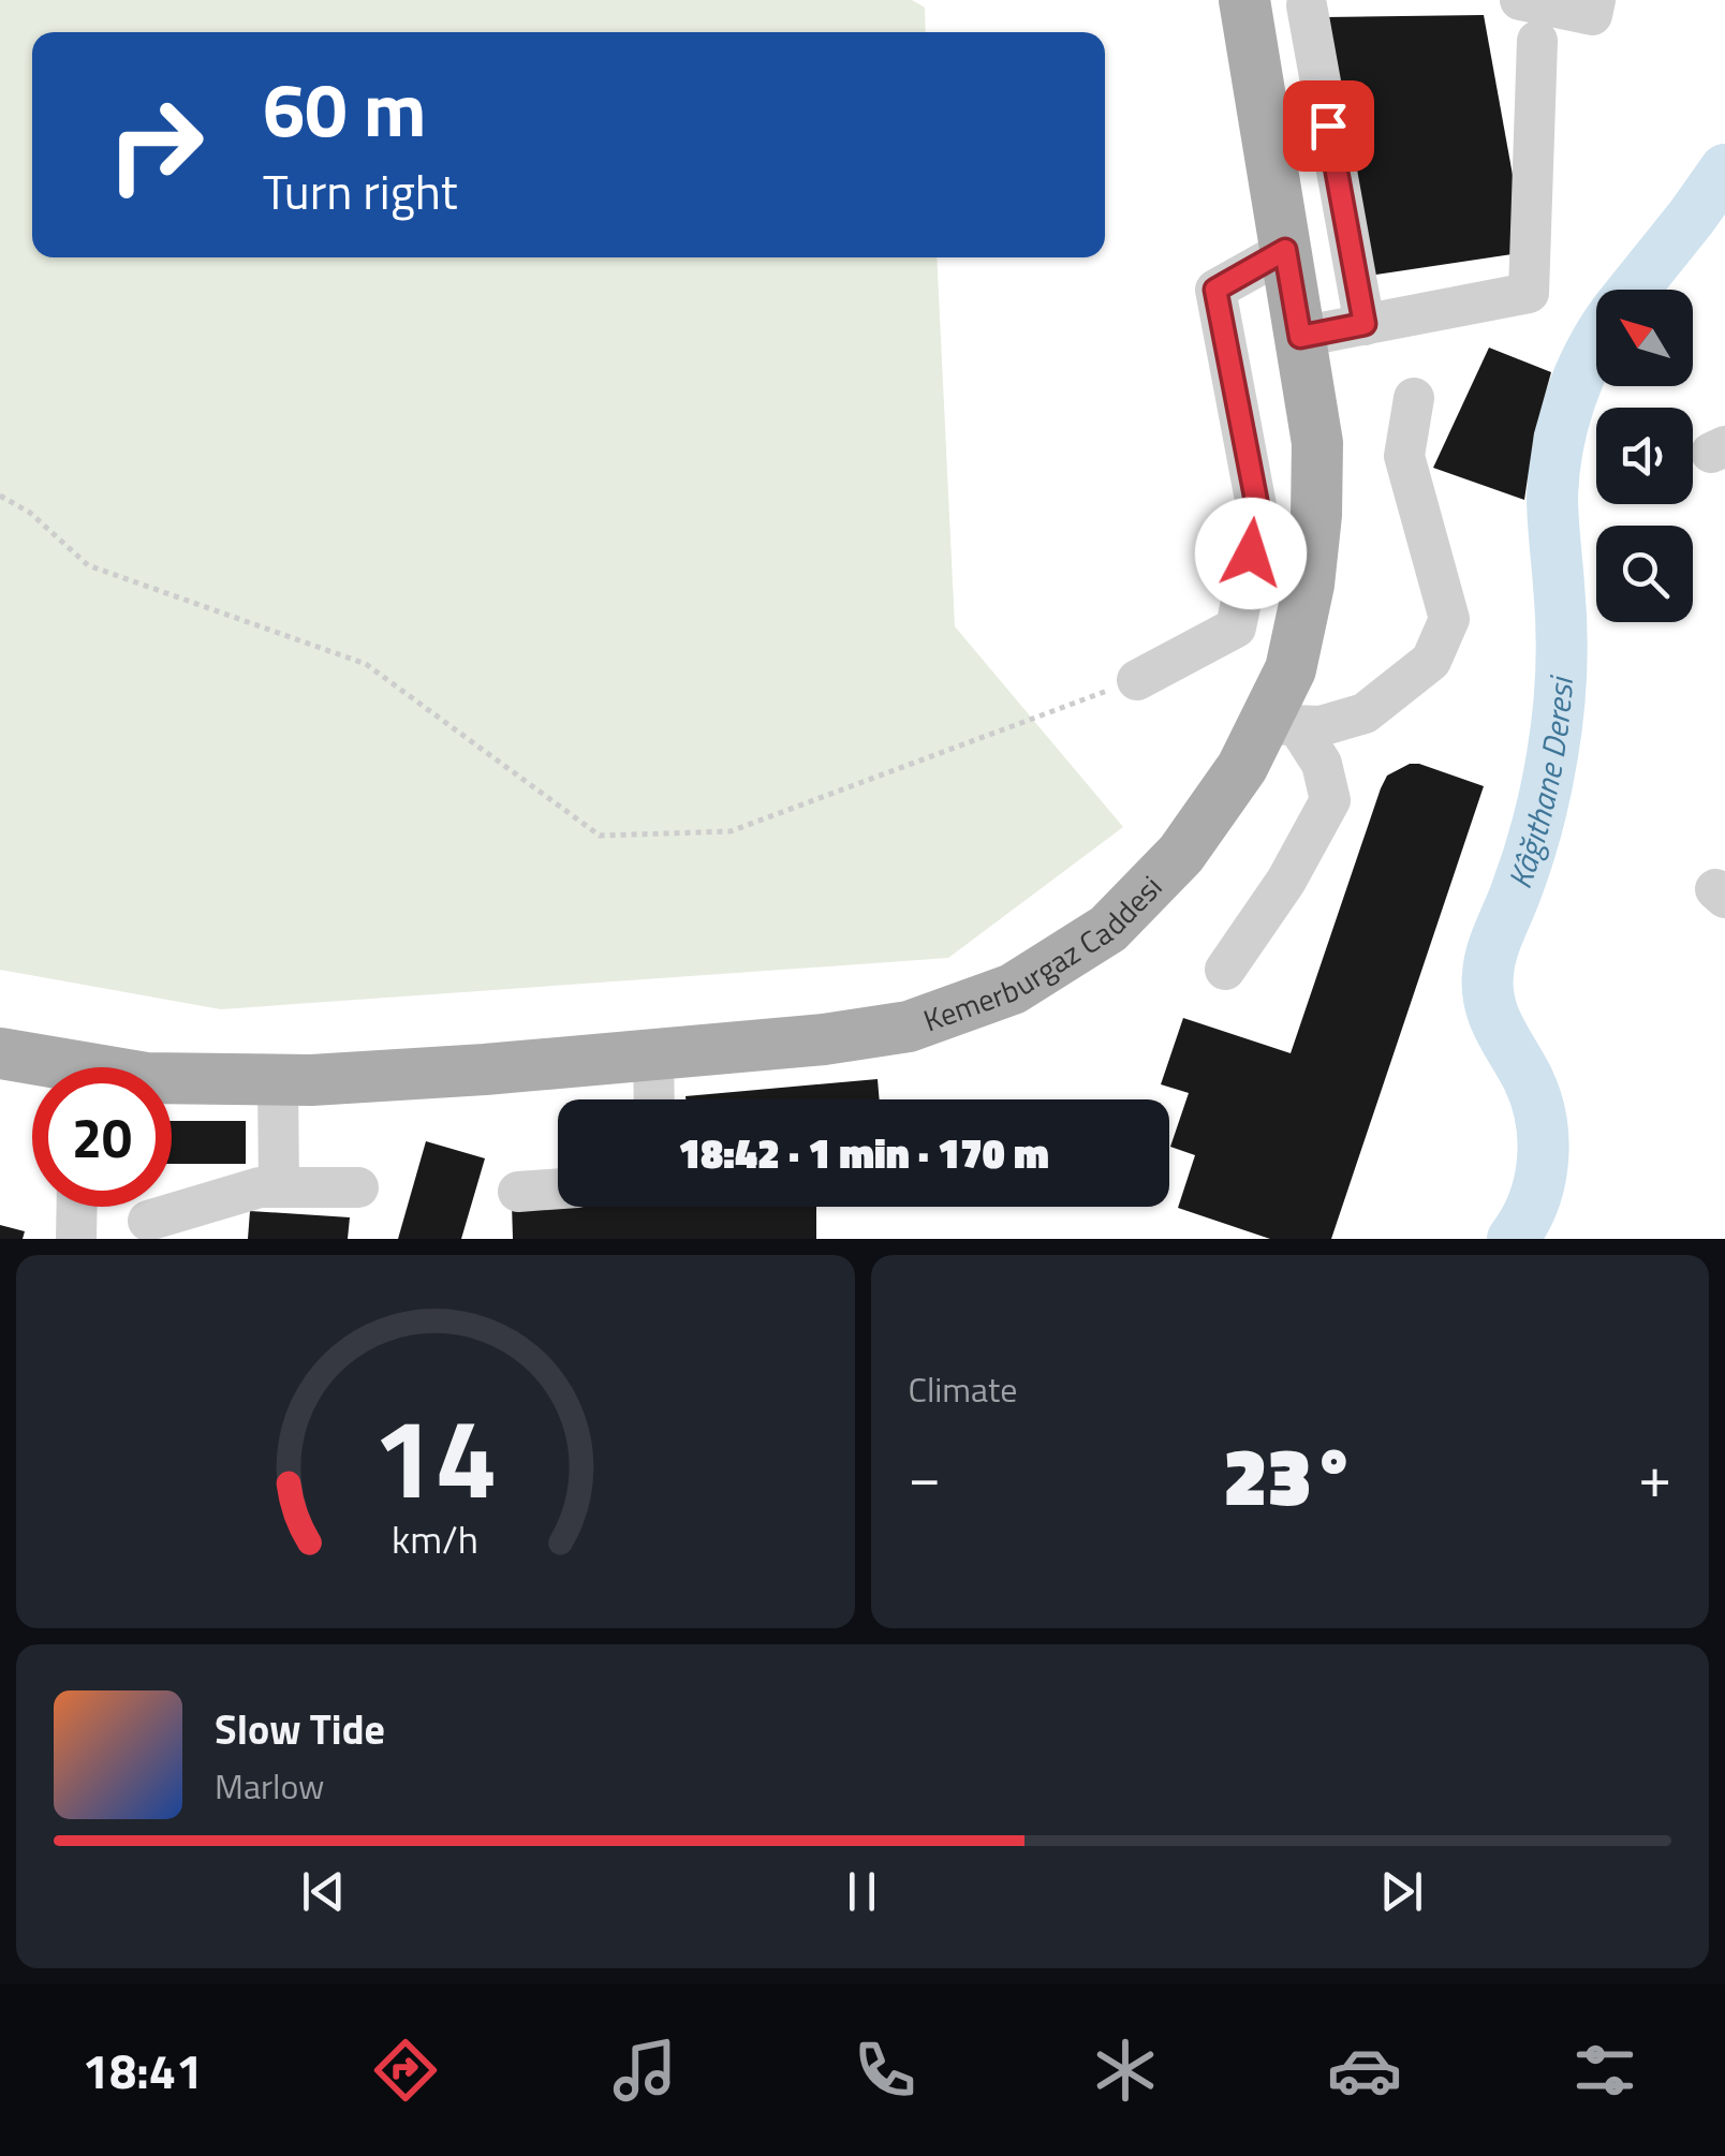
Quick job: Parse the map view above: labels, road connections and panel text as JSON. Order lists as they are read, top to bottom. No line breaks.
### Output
{"streets":{"main road":["Kemerburgaz Caddesi"]},"water":["Kâğıthane Deresi"],"north":"top left","page":{"turn":["60 m","Turn right"],"limit":"20","trip":"18:42 · 1 min · 170 m","tile":"Climate","heat":["−","23°","+"],"song":["Slow Tide","Marlow"],"tabs":"18:41","gauge":["14","km/h"]}}
